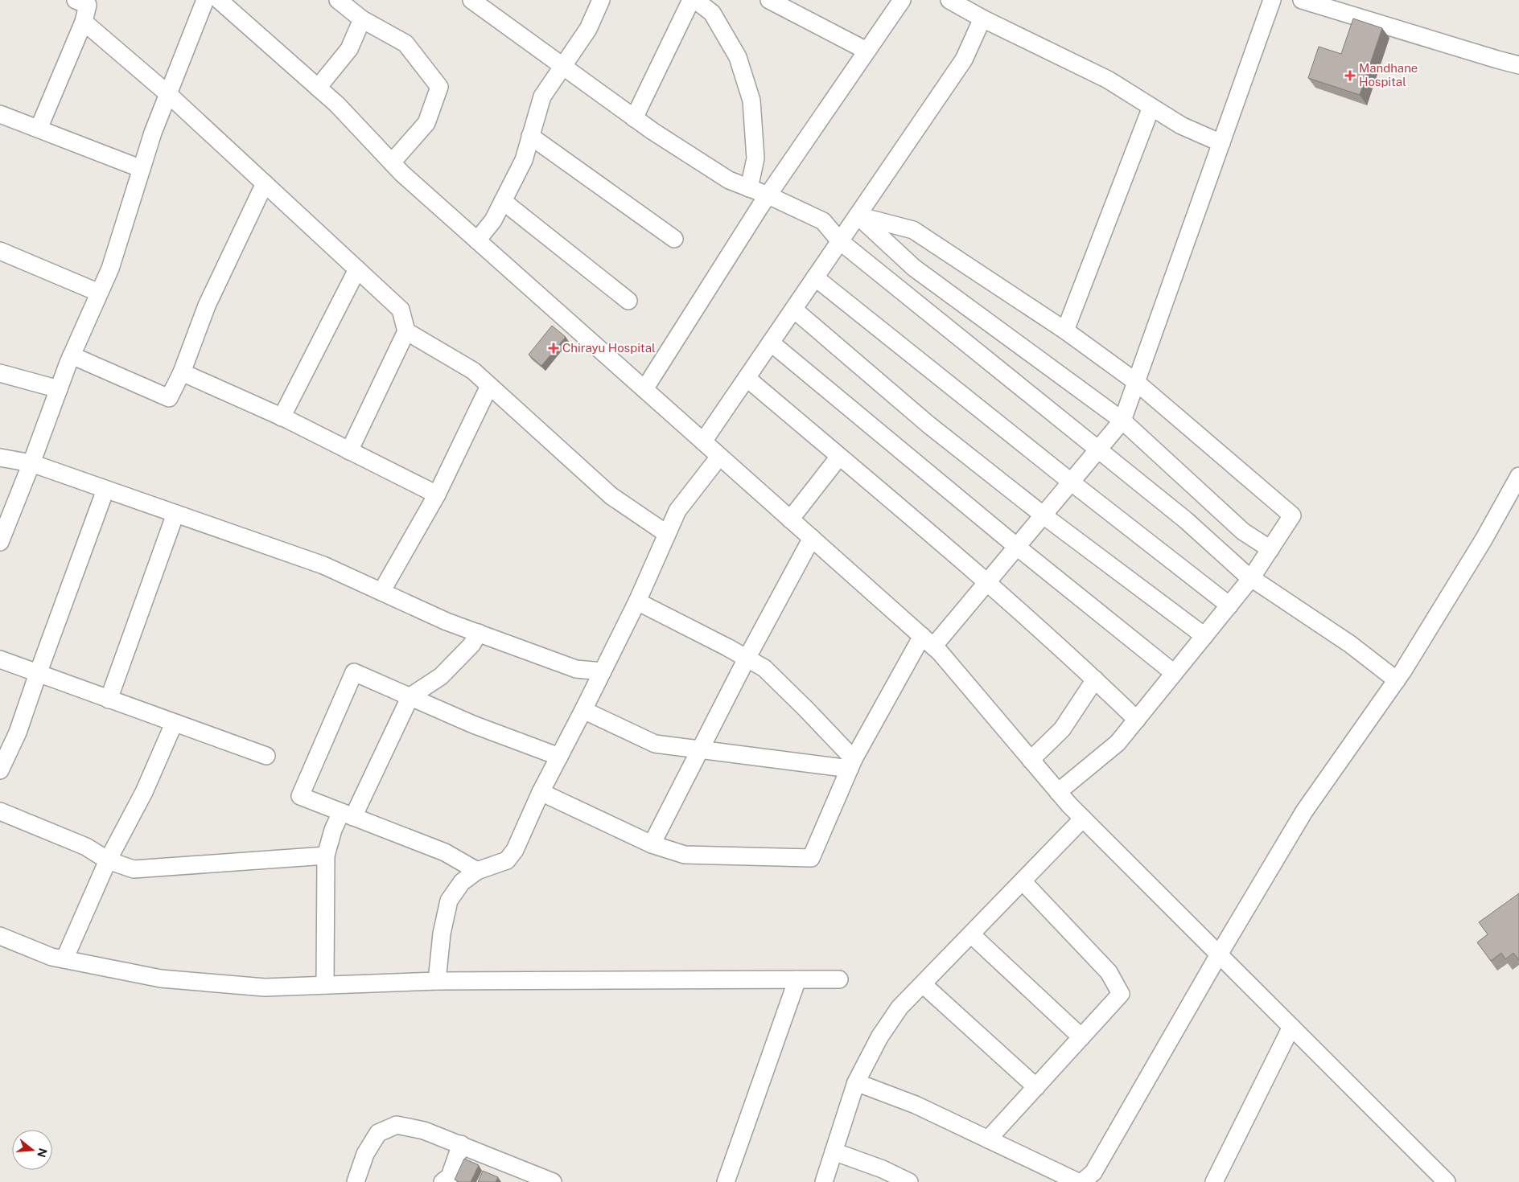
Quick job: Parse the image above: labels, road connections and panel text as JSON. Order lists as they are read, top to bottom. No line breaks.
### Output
{"places":{"health":["Mandhane Hospital","Chirayu Hospital"]},"north":"right"}
